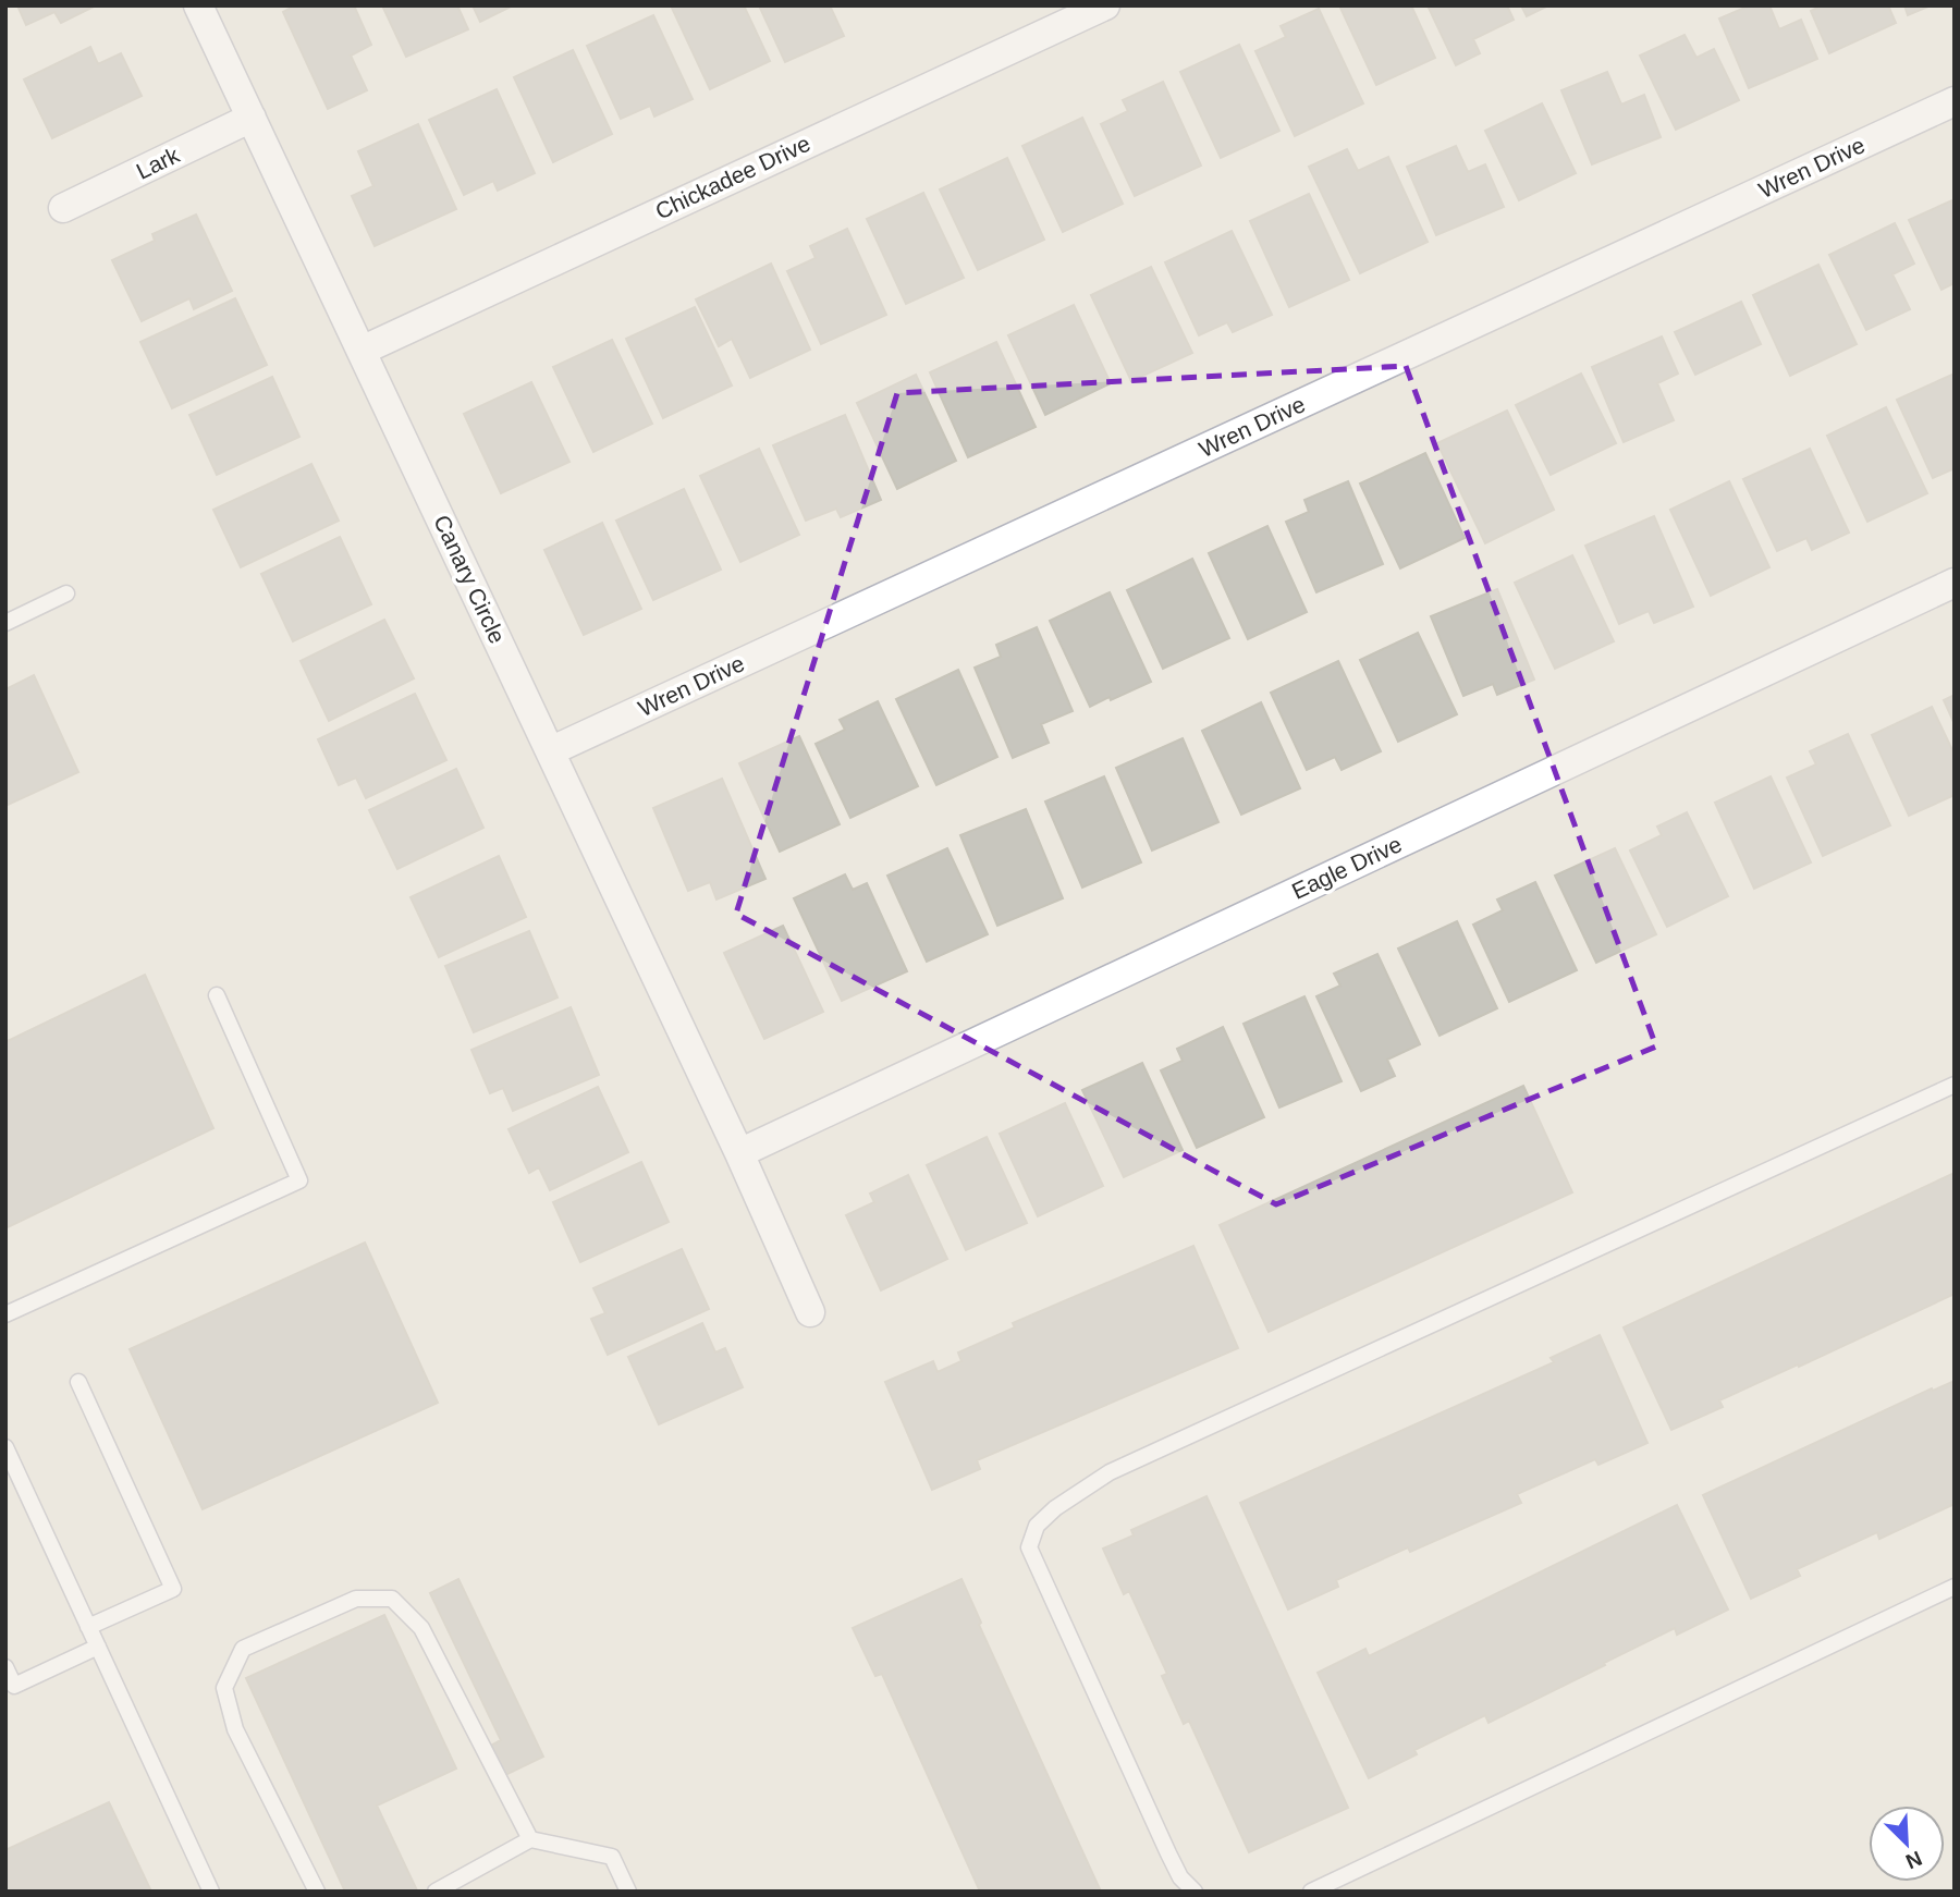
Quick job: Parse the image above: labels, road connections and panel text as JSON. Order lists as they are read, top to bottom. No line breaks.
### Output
{"streets":{"street":["Lark","Wren Drive","Chickadee Drive","Canary Circle","Eagle Drive"]},"crossings":[["Lark","Canary Circle"],["Wren Drive","Canary Circle"],["Chickadee Drive","Canary Circle"],["Canary Circle","Eagle Drive"]],"north":"bottom right"}
